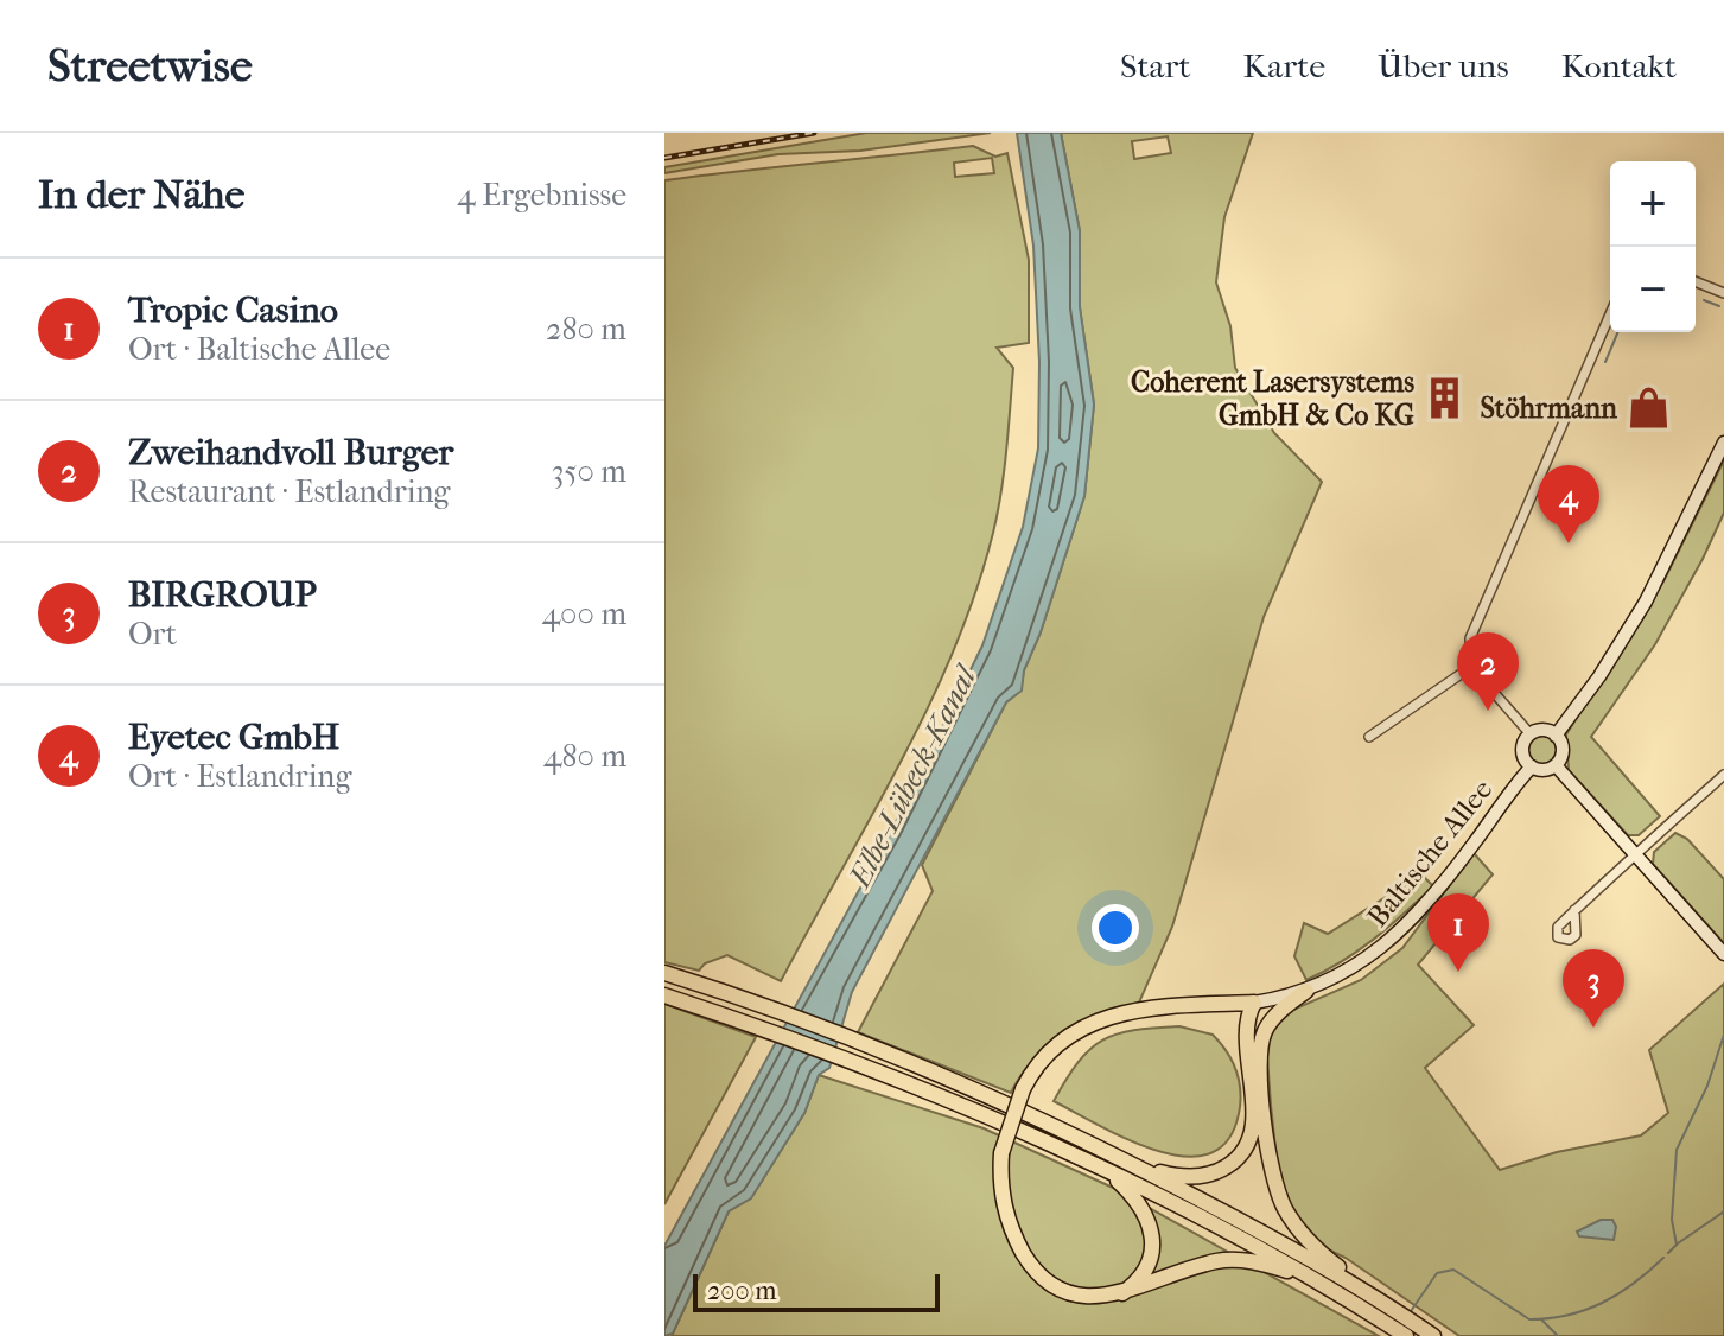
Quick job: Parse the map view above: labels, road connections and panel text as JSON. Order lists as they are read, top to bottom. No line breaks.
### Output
{"streets":{"main road":["Baltische Allee"]},"water":["Elbe-Lübeck-Kanal"],"places":{"building":["Coherent Lasersystems GmbH & Co KG"],"shop":["Stöhrmann"]},"scale_bar":"200 m","page":{"header":"Streetwise","nav":["Start","Karte","Über uns","Kontakt"],"heading":["In der Nähe","4 Ergebnisse"],"map_buttons":["+","−"],"list":[{"mark":"1","name":"Tropic Casino","note":"Ort · Baltische Allee","value":"280 m"},{"mark":"2","name":"Zweihandvoll Burger","note":"Restaurant · Estlandring","value":"350 m"},{"mark":"3","name":"BIRGROUP","note":"Ort","value":"400 m"},{"mark":"4","name":"Eyetec GmbH","note":"Ort · Estlandring","value":"480 m"}],"pins":["4","2","1","3"],"scale":"200 m"}}
